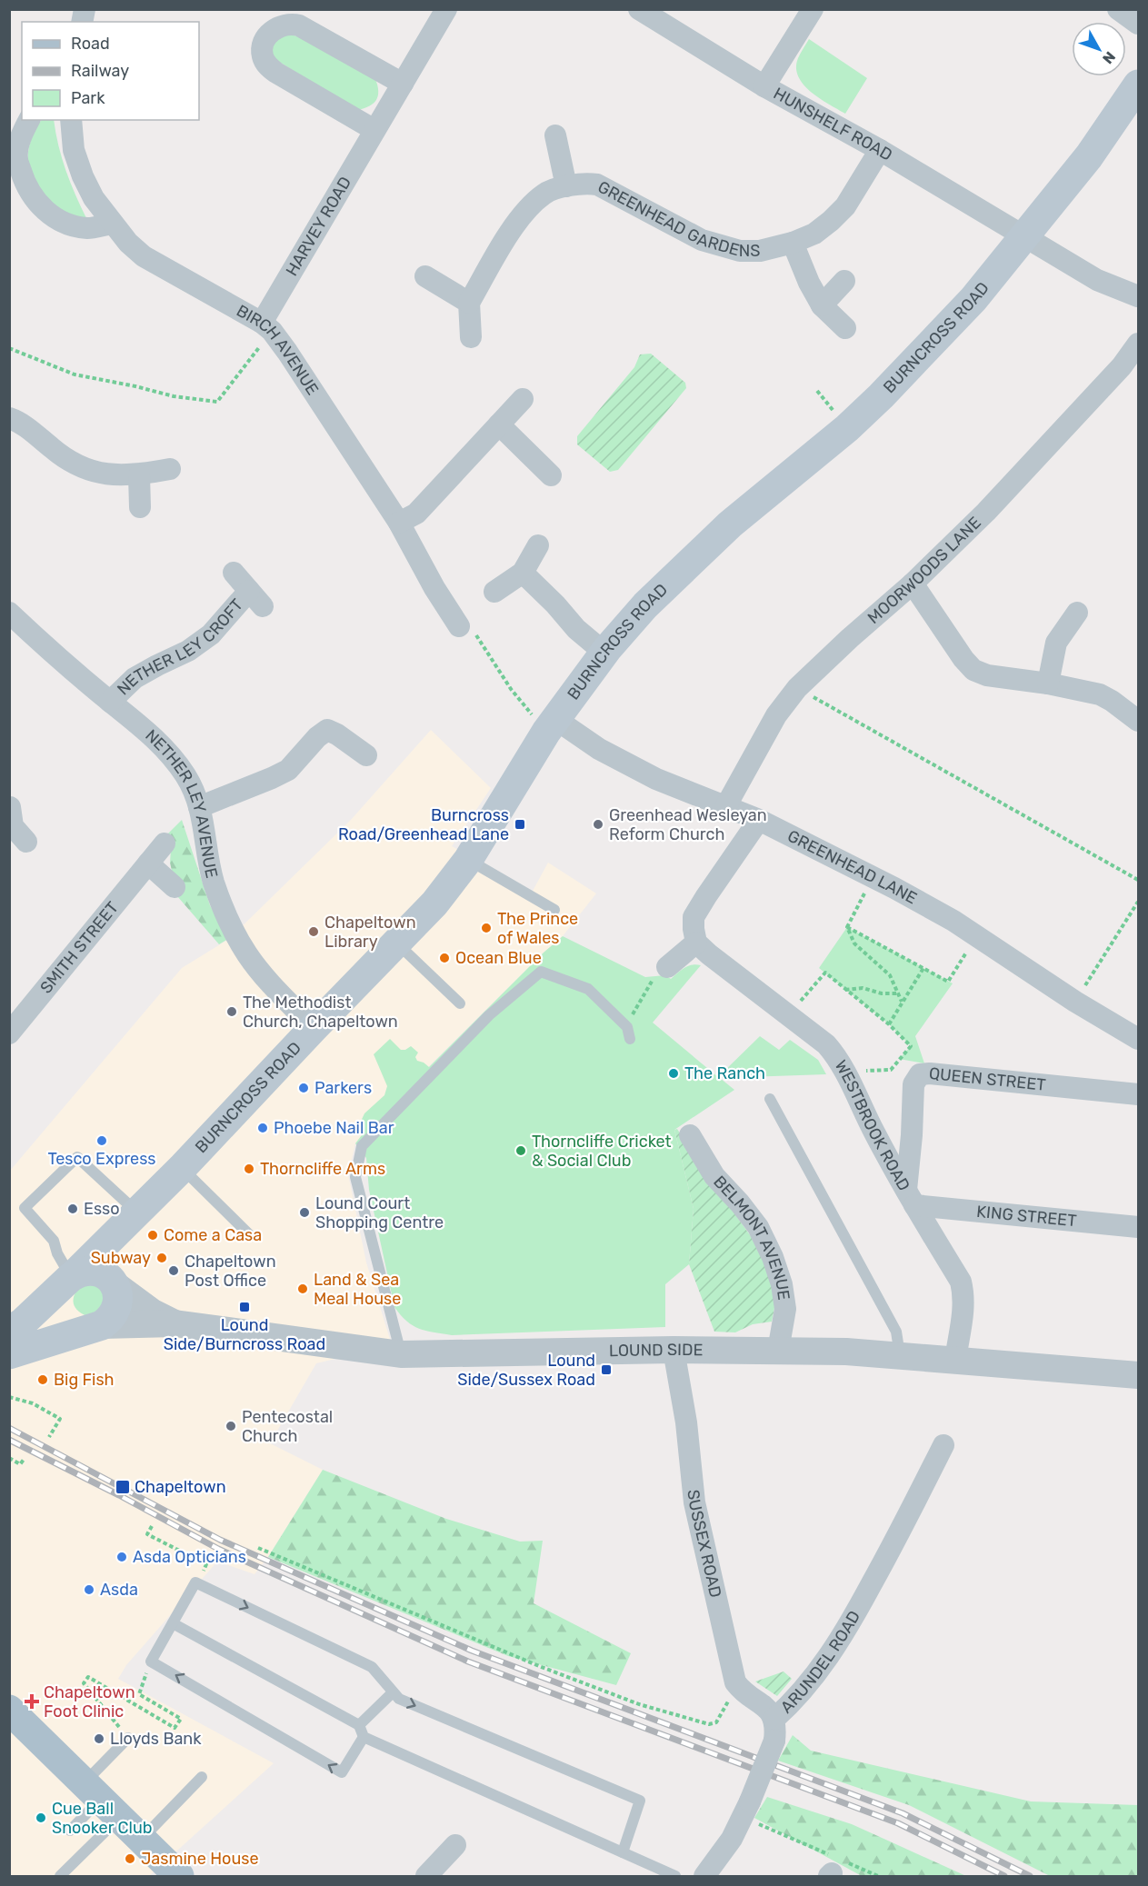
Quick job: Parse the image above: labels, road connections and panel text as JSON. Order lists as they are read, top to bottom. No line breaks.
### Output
{"streets":{"main road":["BURNCROSS ROAD","LOUND SIDE"],"street":["HUNSHELF ROAD","GREENHEAD GARDENS","HARVEY ROAD","BIRCH AVENUE","MOORWOODS LANE","NETHER LEY CROFT","NETHER LEY AVENUE","GREENHEAD LANE","SMITH STREET","QUEEN STREET","WESTBROOK ROAD","KING STREET","BELMONT AVENUE","SUSSEX ROAD","ARUNDEL ROAD"]},"crossings":[["HUNSHELF ROAD","GREENHEAD GARDENS"],["HUNSHELF ROAD","BURNCROSS ROAD"],["HARVEY ROAD","BIRCH AVENUE"],["BURNCROSS ROAD","NETHER LEY AVENUE"],["BURNCROSS ROAD","GREENHEAD LANE"],["BURNCROSS ROAD","LOUND SIDE"],["MOORWOODS LANE","GREENHEAD LANE"],["NETHER LEY CROFT","NETHER LEY AVENUE"],["QUEEN STREET","WESTBROOK ROAD"],["QUEEN STREET","KING STREET"],["WESTBROOK ROAD","KING STREET"],["WESTBROOK ROAD","LOUND SIDE"],["BELMONT AVENUE","LOUND SIDE"],["LOUND SIDE","SUSSEX ROAD"]],"places":{"transit":["Burncross Road/Greenhead Lane","Lound Side/Burncross Road","Lound Side/Sussex Road","Chapeltown"],"other":["Greenhead Wesleyan Reform Church","The Prince of Wales","Chapeltown Library","Ocean Blue","The Methodist Church, Chapeltown","The Ranch","Parkers","Phoebe Nail Bar","Tesco Express","Thorncliffe Cricket & Social Club","Thorncliffe Arms","Esso","Lound Court Shopping Centre","Come a Casa","Subway","Chapeltown Post Office","Land & Sea Meal House","Big Fish","Pentecostal Church","Asda Opticians","Asda","Lloyds Bank","Cue Ball Snooker Club","Jasmine House"],"health":["Chapeltown Foot Clinic"]},"legend":["Road","Railway","Park"],"north":"bottom right"}
